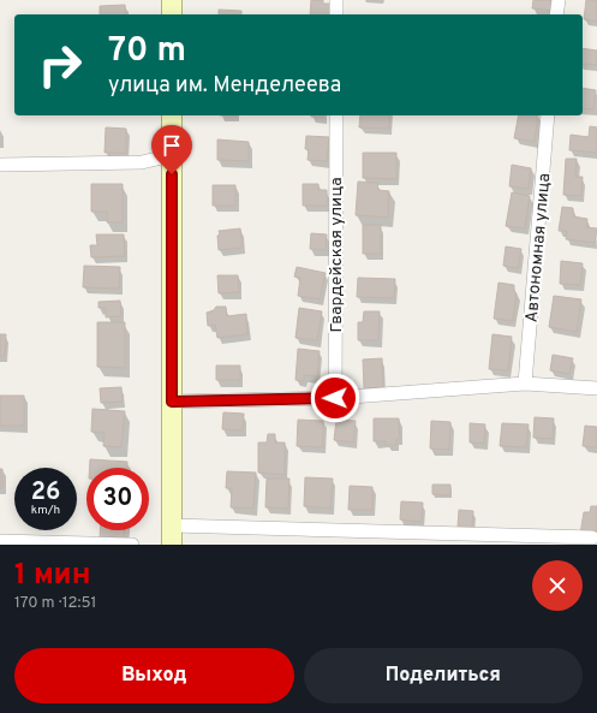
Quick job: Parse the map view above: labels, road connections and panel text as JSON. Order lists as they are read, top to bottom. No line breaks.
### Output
{"streets":{"street":["Автономная улица","Гвардейская улица"]},"page":{"turn":["70 m","улица им. Менделеева"],"speed":"26 km/h","limit":"30","heading":["1 мин","170 m · 12:51"],"buttons":["Выход","Поделиться"]}}
